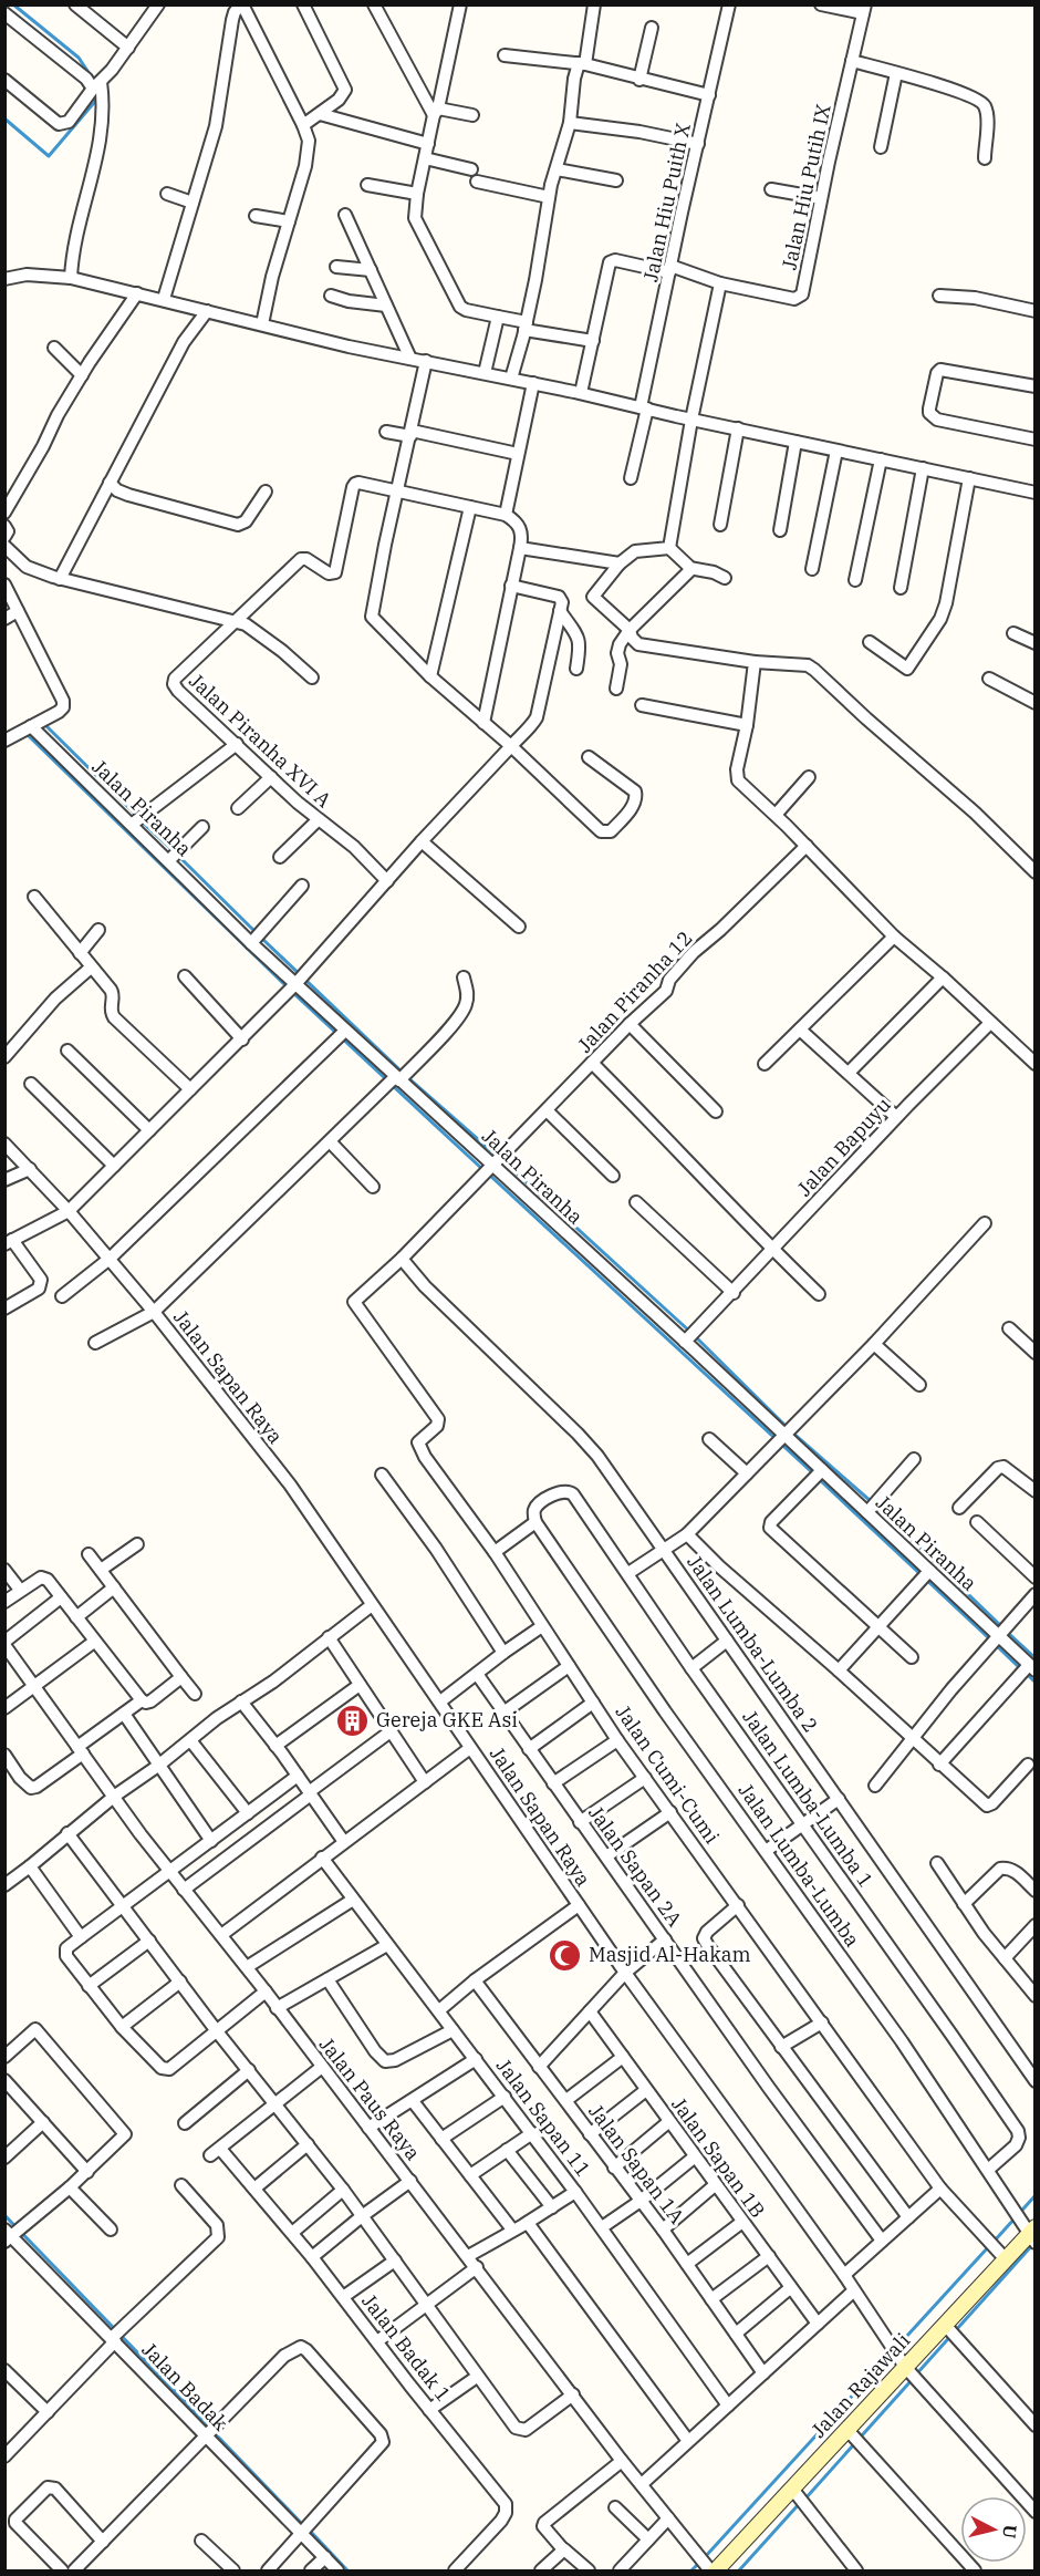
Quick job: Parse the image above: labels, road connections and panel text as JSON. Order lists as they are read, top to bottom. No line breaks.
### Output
{"streets":{"main road":["Jalan Rajawali"],"street":["Jalan Hiu Putih IX","Jalan Hiu Puith X","Jalan Piranha XVI A","Jalan Piranha","Jalan Piranha 12","Jalan Bapuyu","Jalan Sapan Raya","Jalan Lumba-Lumba 2","Jalan Cumi-Cumi","Jalan Lumba-Lumba 1","Jalan Lumba-Lumba","Jalan Sapan 2A","Jalan Paus Raya","Jalan Sapan 11","Jalan Sapan 1B","Jalan Sapan 1A","Jalan Badak 1","Jalan Badak"]},"crossings":[["Jalan Piranha","Jalan Piranha 12"],["Jalan Piranha","Jalan Bapuyu"],["Jalan Piranha 12","Jalan Lumba-Lumba 2"],["Jalan Piranha 12","Jalan Cumi-Cumi"],["Jalan Sapan Raya","Jalan Rajawali"],["Jalan Cumi-Cumi","Jalan Rajawali"],["Jalan Lumba-Lumba 1","Jalan Lumba-Lumba"],["Jalan Lumba-Lumba","Jalan Rajawali"]],"places":{"building":["Gereja GKE Asi"],"mosque":["Masjid Al-Hakam"]},"north":"right"}
